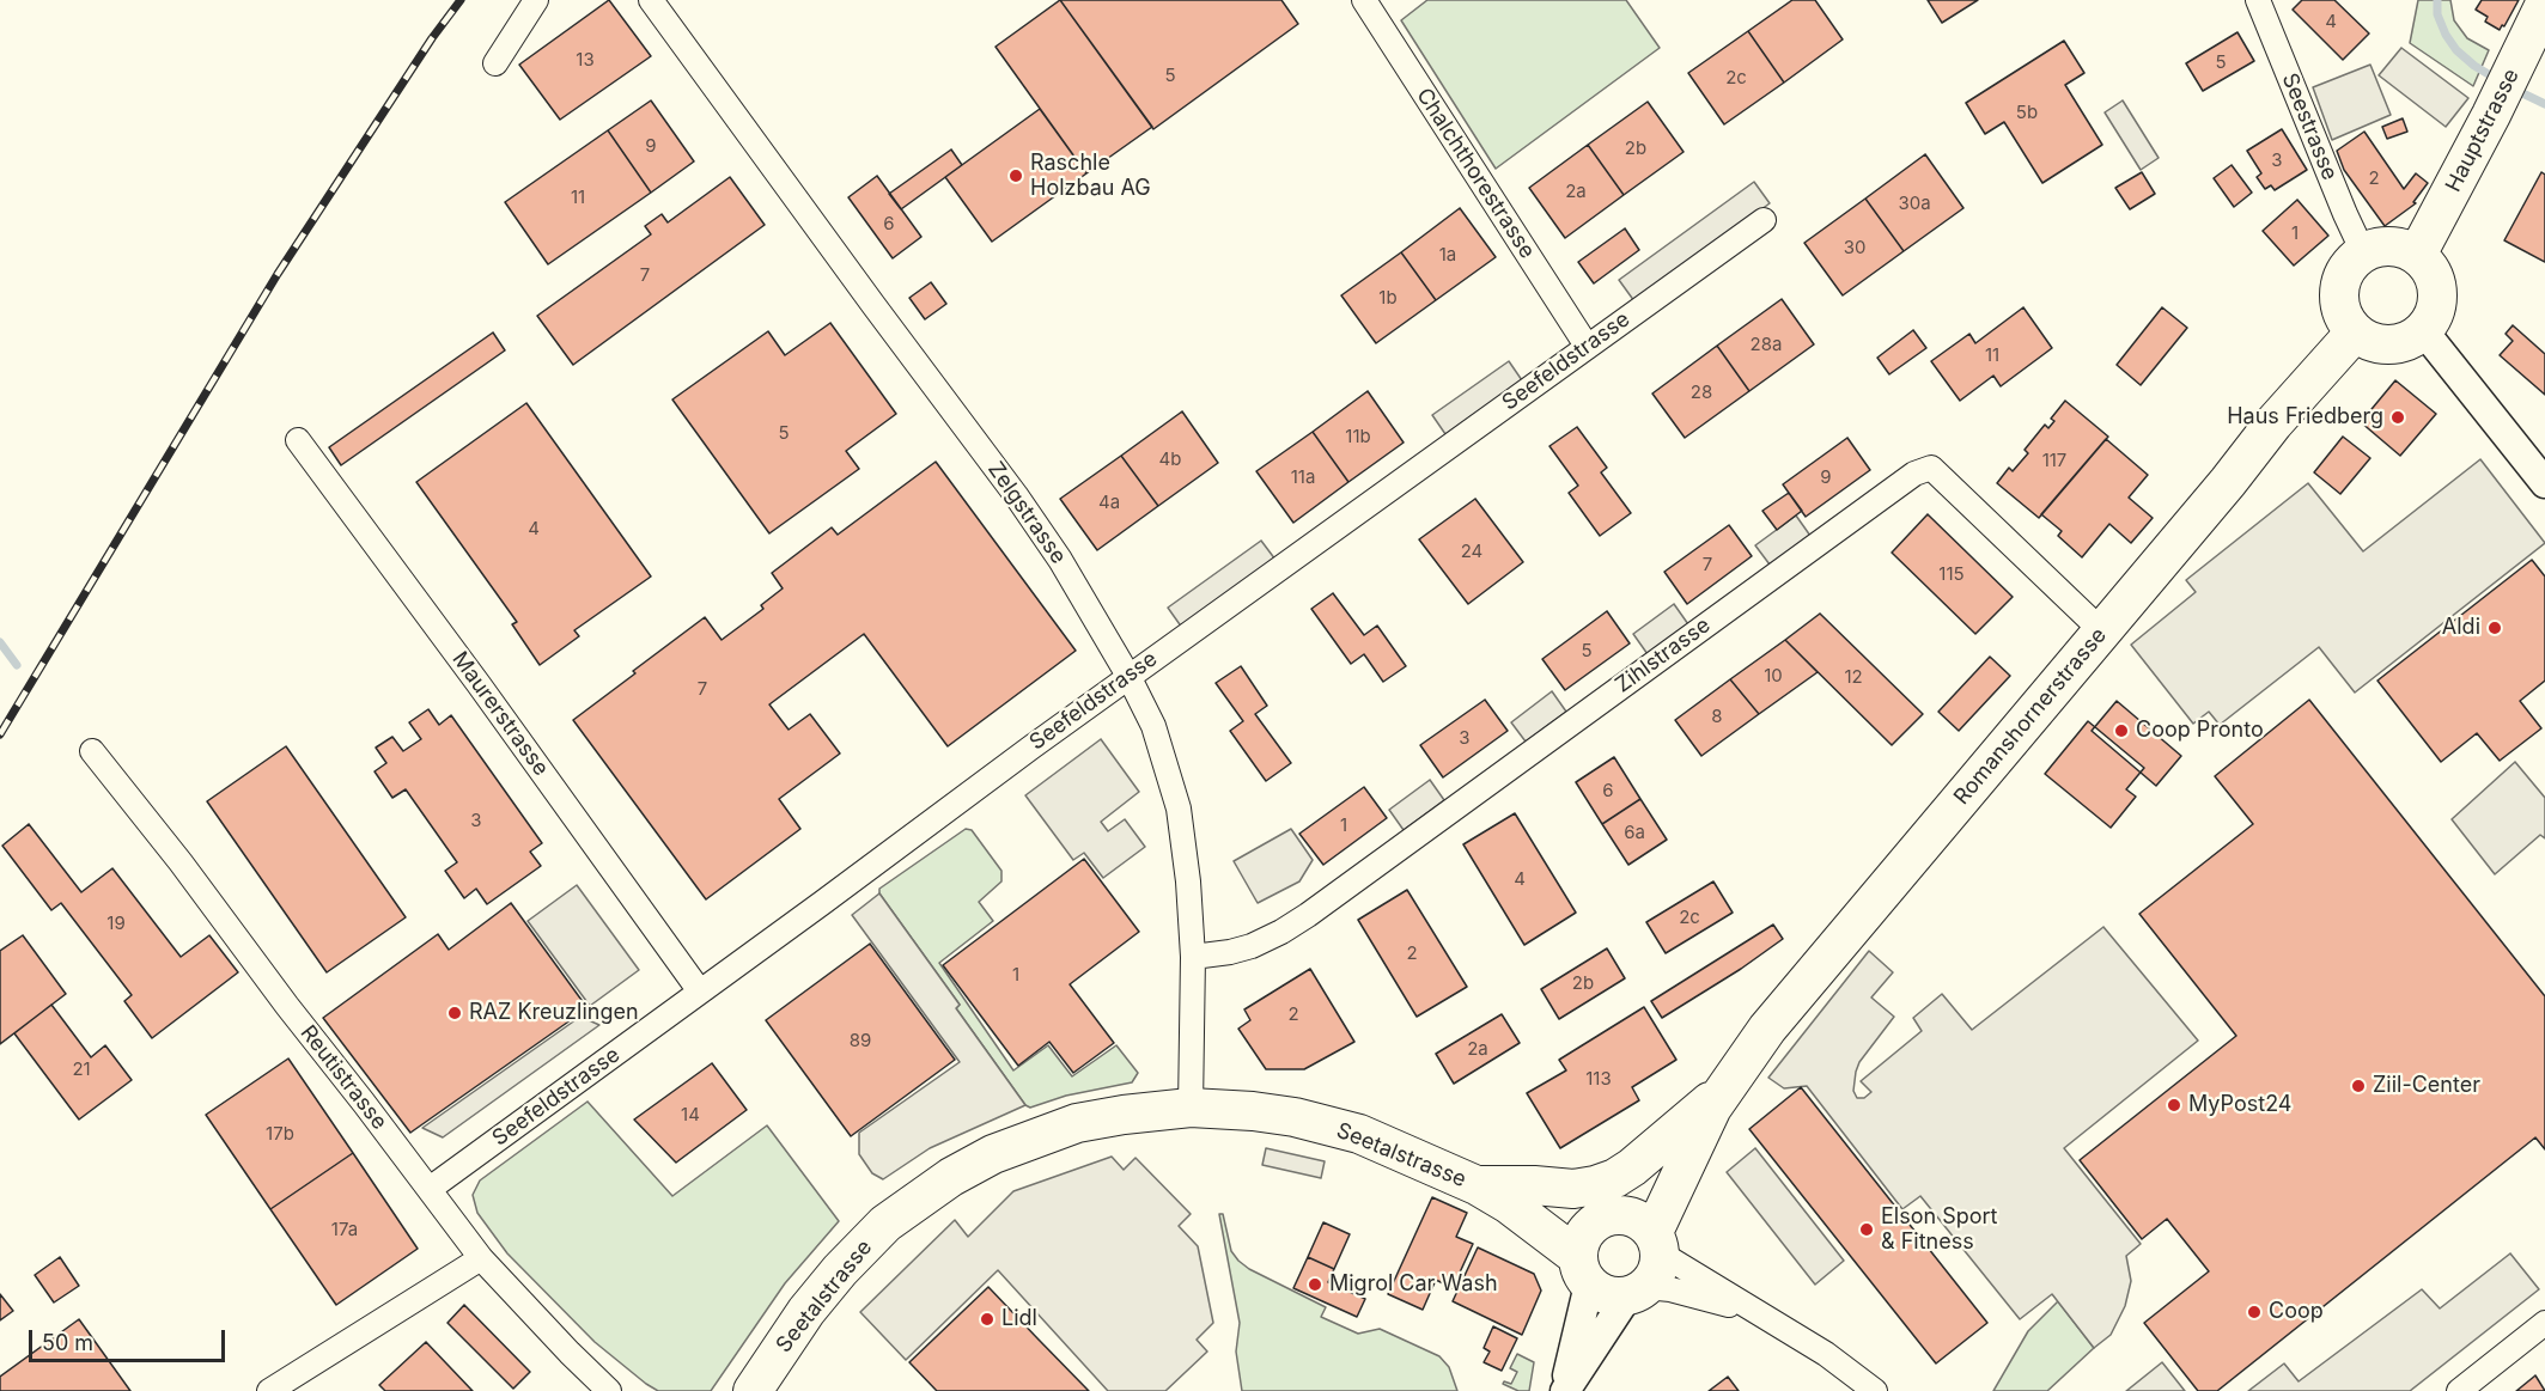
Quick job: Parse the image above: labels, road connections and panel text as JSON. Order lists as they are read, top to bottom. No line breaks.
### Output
{"streets":{"main road":["Hauptstrasse","Romanshornerstrasse","Seetalstrasse"],"street":["Seestrasse","Chalchthorestrasse","Seefeldstrasse","Zelgstrasse","Zihlstrasse","Maurerstrasse","Reutistrasse"]},"crossings":[["Seestrasse","Hauptstrasse"],["Seestrasse","Romanshornerstrasse"],["Hauptstrasse","Romanshornerstrasse"],["Chalchthorestrasse","Seefeldstrasse"],["Seefeldstrasse","Zelgstrasse"],["Seefeldstrasse","Maurerstrasse"],["Seefeldstrasse","Reutistrasse"],["Zelgstrasse","Zihlstrasse"],["Zelgstrasse","Seetalstrasse"],["Zihlstrasse","Romanshornerstrasse"],["Romanshornerstrasse","Seetalstrasse"]],"places":["Raschle Holzbau AG","Haus Friedberg","Aldi","Coop Pronto","RAZ Kreuzlingen","Ziil-Center","MyPost24","Elson Sport & Fitness","Migrol Car Wash","Coop","Lidl"],"house_numbers":["4","13","5","5","2c","5b","9","2b","3","2","2a","11","30a","6","1","30","1a","7","1b","28a","11","28","5","11b","4b","117","11a","9","4a","4","24","7","115","5","10","12","7","8","3","6","3","1","6a","4","2c","19","2","1","2b","2","89","2a","21","113","14","17b","17a"],"scale_bar":"50 m"}
